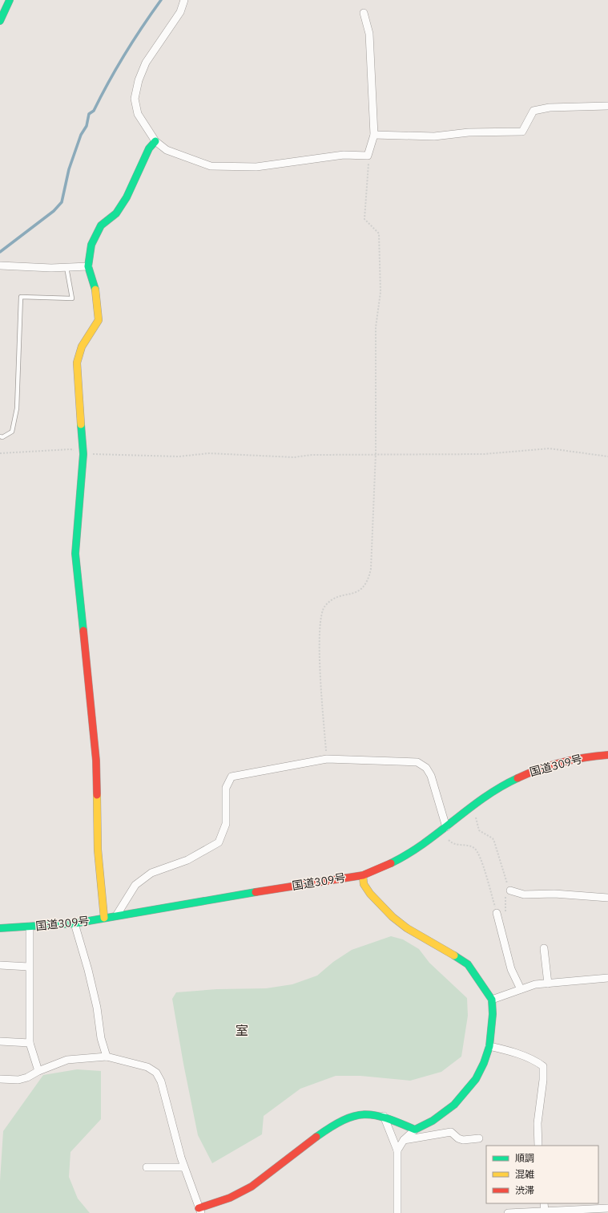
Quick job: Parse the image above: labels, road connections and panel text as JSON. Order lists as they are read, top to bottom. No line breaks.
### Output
{"streets":{"main road":["国道309号"]},"districts":["室"],"legend":["順調","混雑","渋滞"]}
